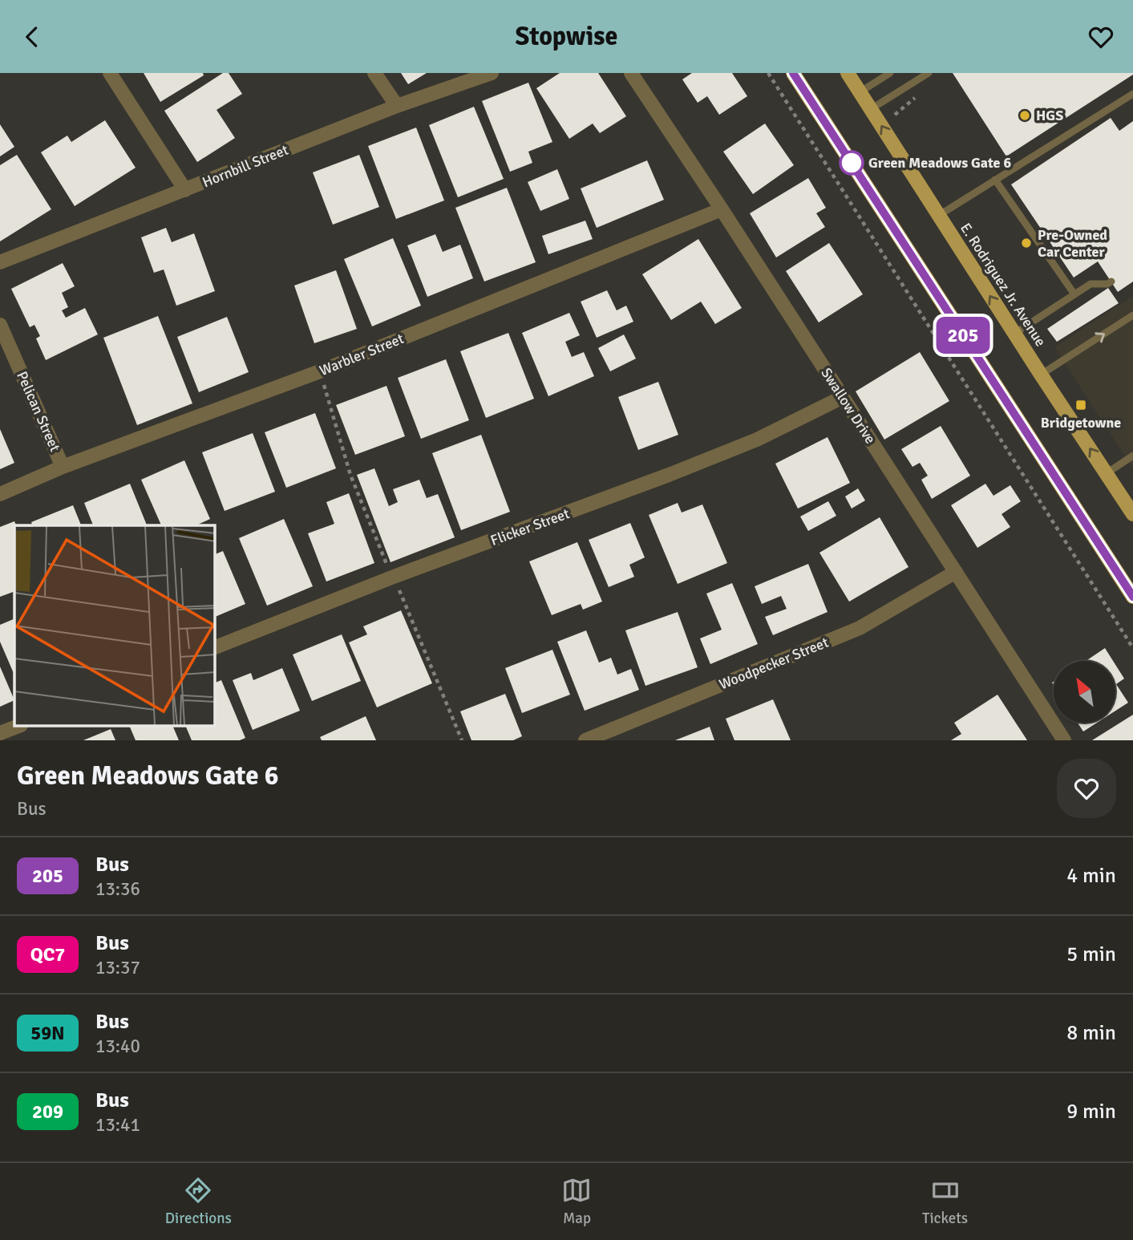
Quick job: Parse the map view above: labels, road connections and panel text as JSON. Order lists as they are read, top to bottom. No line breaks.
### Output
{"streets":{"main road":["E. Rodriguez Jr. Avenue"],"street":["Hornbill Street","Warbler Street","Swallow Drive","Pelican Street","Flicker Street","Woodpecker Street"]},"crossings":[["Warbler Street","Swallow Drive"],["Warbler Street","Pelican Street"],["Swallow Drive","Flicker Street"],["Swallow Drive","Woodpecker Street"]],"places":{"other":["HGS","Green Meadows Gate 6","Pre-Owned Car Center"],"transit":["Bridgetowne"]},"lines":["bus line 205"],"north":"top left","page":{"header":"Stopwise","on_map":"205","heading":["Green Meadows Gate 6","Bus"],"list":[{"mark":"205","name":"Bus","note":"13:36","value":"4 min"},{"mark":"QC7","name":"Bus","note":"13:37","value":"5 min"},{"mark":"59N","name":"Bus","note":"13:40","value":"8 min"},{"mark":"209","name":"Bus","note":"13:41","value":"9 min"}],"tabs":["Directions","Map","Tickets"]}}
